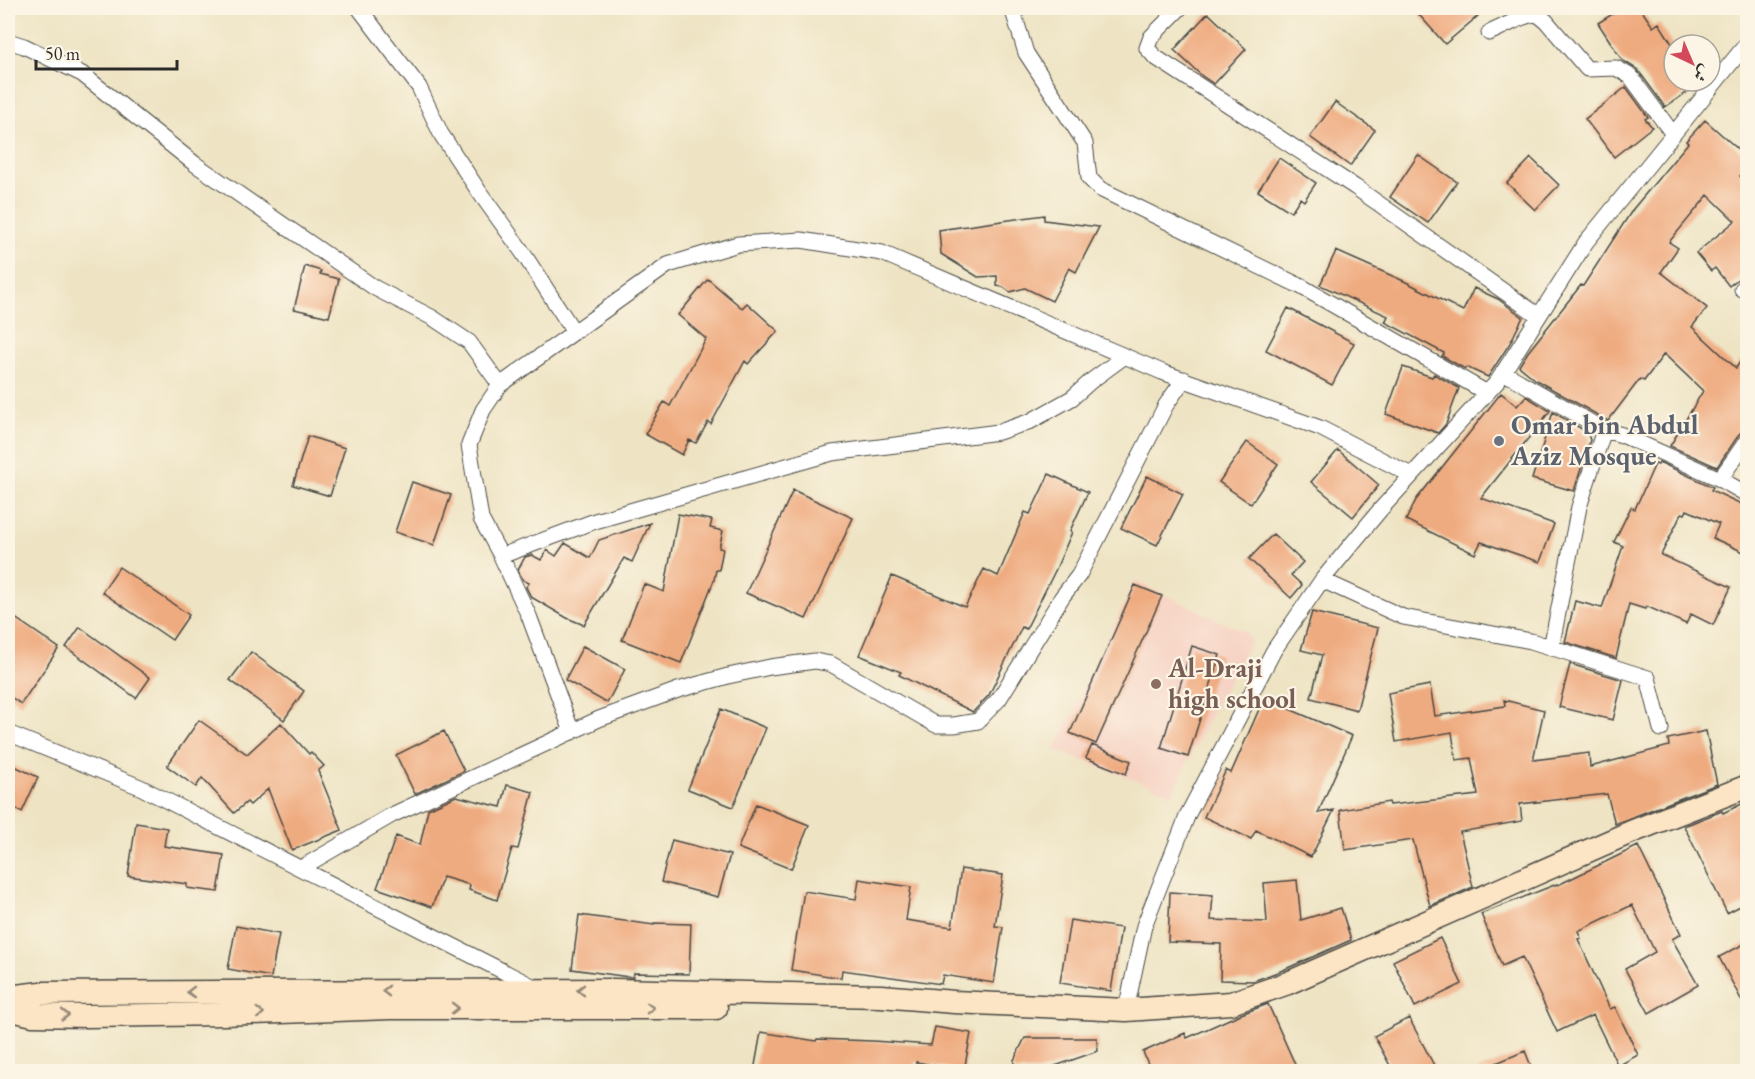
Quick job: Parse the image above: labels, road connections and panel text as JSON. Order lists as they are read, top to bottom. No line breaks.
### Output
{"places":["Omar bin Abdul Aziz Mosque","Al-Draji high school"],"scale_bar":"50 m","north":"bottom right"}
